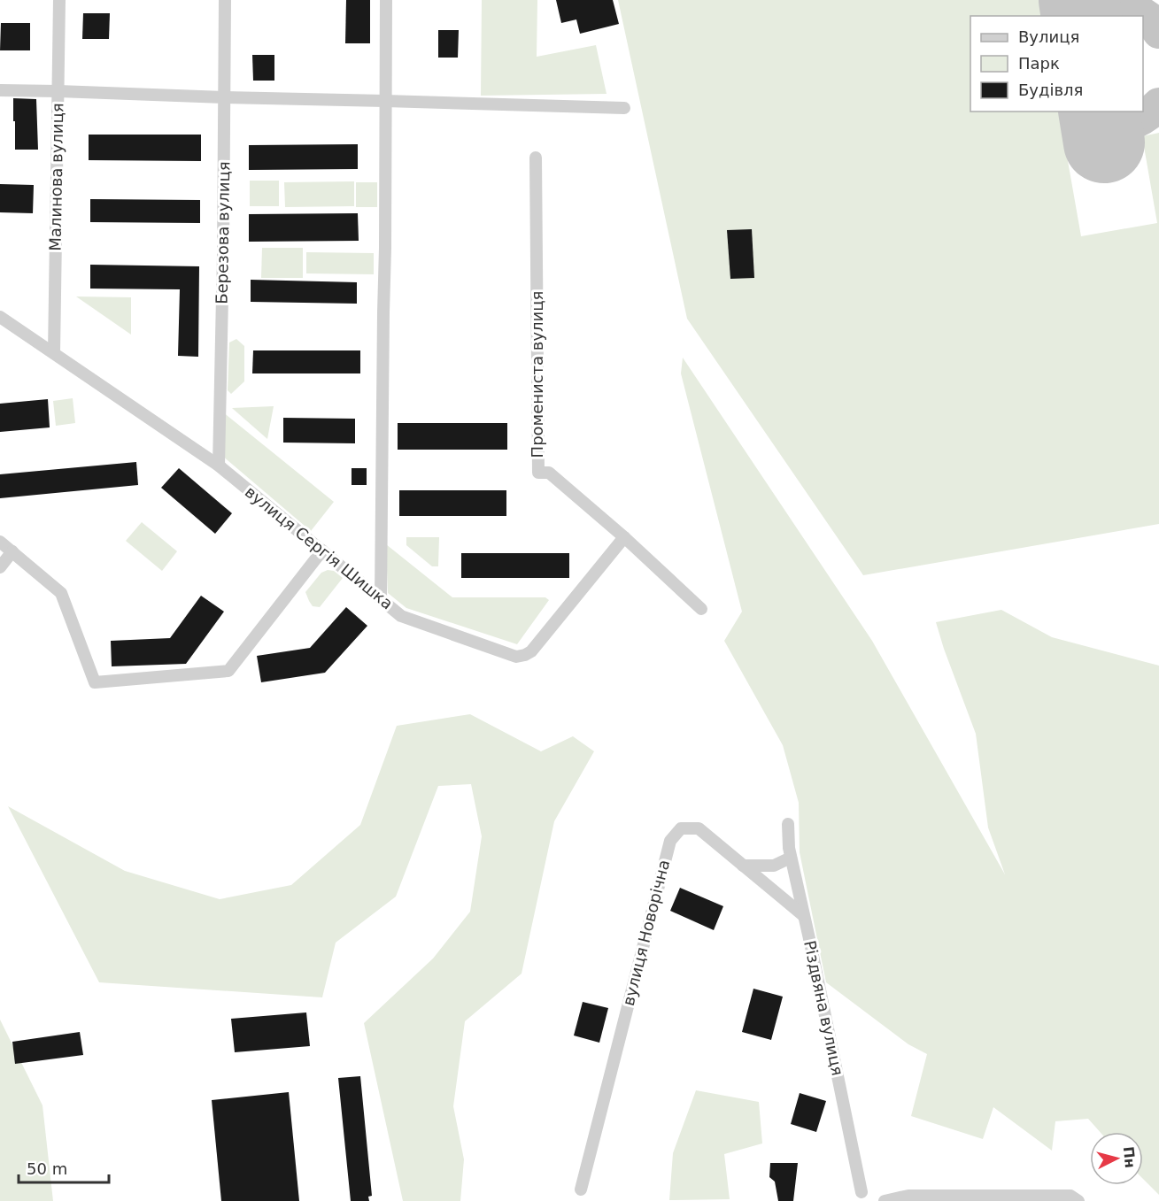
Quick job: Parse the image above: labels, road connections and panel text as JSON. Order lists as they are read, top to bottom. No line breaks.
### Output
{"streets":{"street":["Малинова вулиця","Березова вулиця","Промениста вулиця","вулиця Сергія Шишка","вулиця Новорічна","Різдвяна вулиця"]},"crossings":[["Малинова вулиця","вулиця Сергія Шишка"],["Березова вулиця","вулиця Сергія Шишка"],["Промениста вулиця","вулиця Сергія Шишка"],["вулиця Новорічна","Різдвяна вулиця"]],"legend":["Вулиця","Парк","Будівля"],"scale_bar":"50 m","north":"right"}
